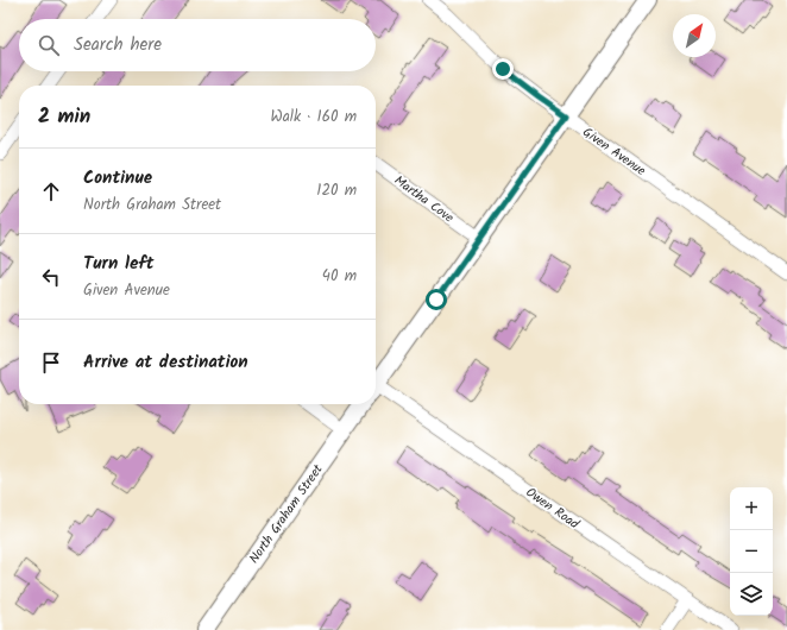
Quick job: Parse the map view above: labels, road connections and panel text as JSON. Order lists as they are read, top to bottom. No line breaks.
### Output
{"streets":{"main road":["North Graham Street"],"street":["Given Avenue","Martha Cove","Owen Road"]},"crossings":[["Given Avenue","North Graham Street"],["Martha Cove","North Graham Street"]],"north":"top right","page":{"search":"Search here","heading":["2 min","Walk · 160 m"],"list":[["Continue","North Graham Street","120 m"],["Turn left","Given Avenue","40 m"],"Arrive at destination"],"map_buttons":["+","−"]}}
